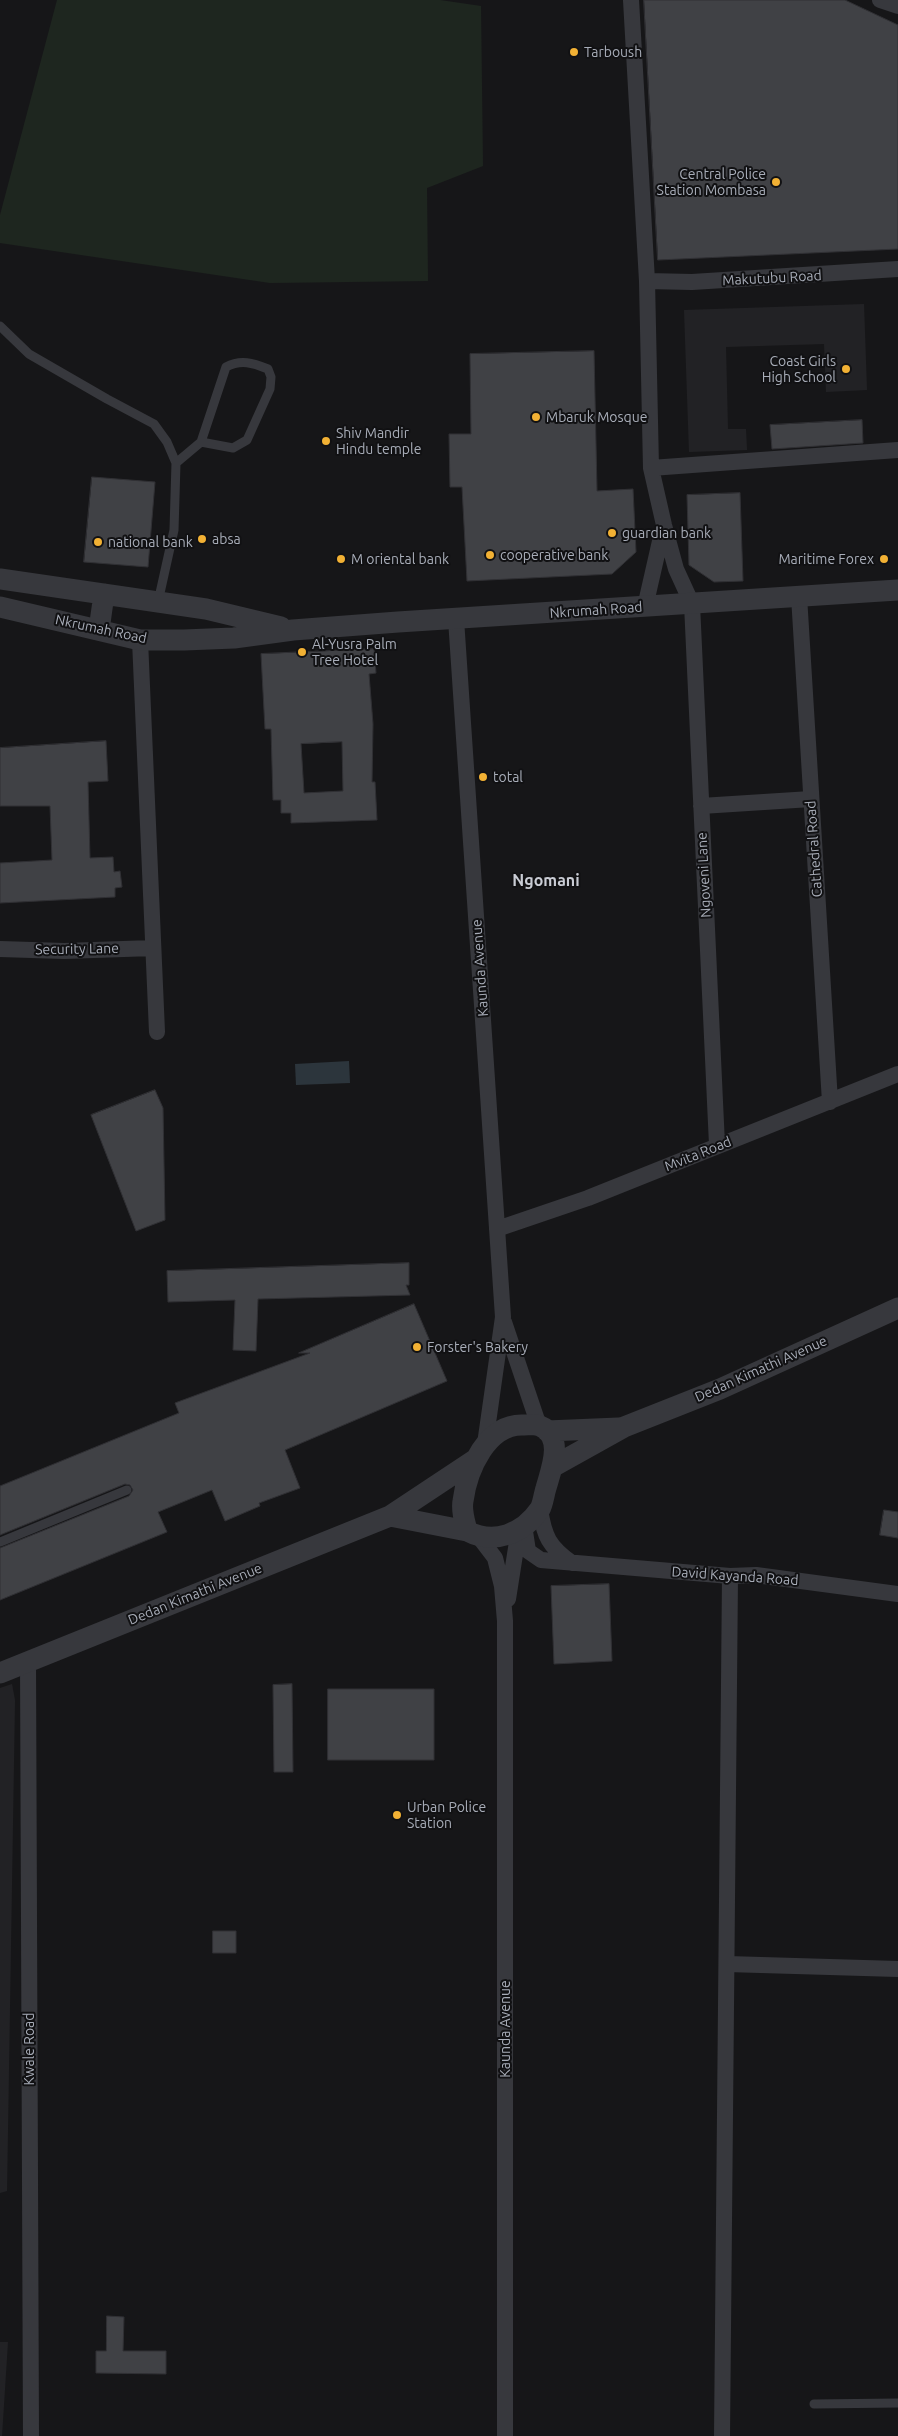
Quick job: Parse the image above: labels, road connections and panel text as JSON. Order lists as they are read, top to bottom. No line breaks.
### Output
{"streets":{"street":["Makutubu Road","Nkrumah Road","Cathedral Road","Ngoveni Lane","Security Lane","Kaunda Avenue","Mvita Road","Dedan Kimathi Avenue","David Kayanda Road","Kwale Road"]},"crossings":[["Nkrumah Road","Cathedral Road"],["Nkrumah Road","Ngoveni Lane"],["Nkrumah Road","Kaunda Avenue"],["Cathedral Road","Mvita Road"],["Ngoveni Lane","Mvita Road"],["Kaunda Avenue","Mvita Road"],["Dedan Kimathi Avenue","David Kayanda Road"],["Dedan Kimathi Avenue","Kwale Road"]],"districts":["Ngomani"],"places":["Tarboush","Central Police Station Mombasa","Coast Girls High School","Mbaruk Mosque","Shiv Mandir Hindu temple","guardian bank","absa","national bank","cooperative bank","M oriental bank","Maritime Forex","Al-Yusra Palm Tree Hotel","total","Forster's Bakery","Urban Police Station"]}
